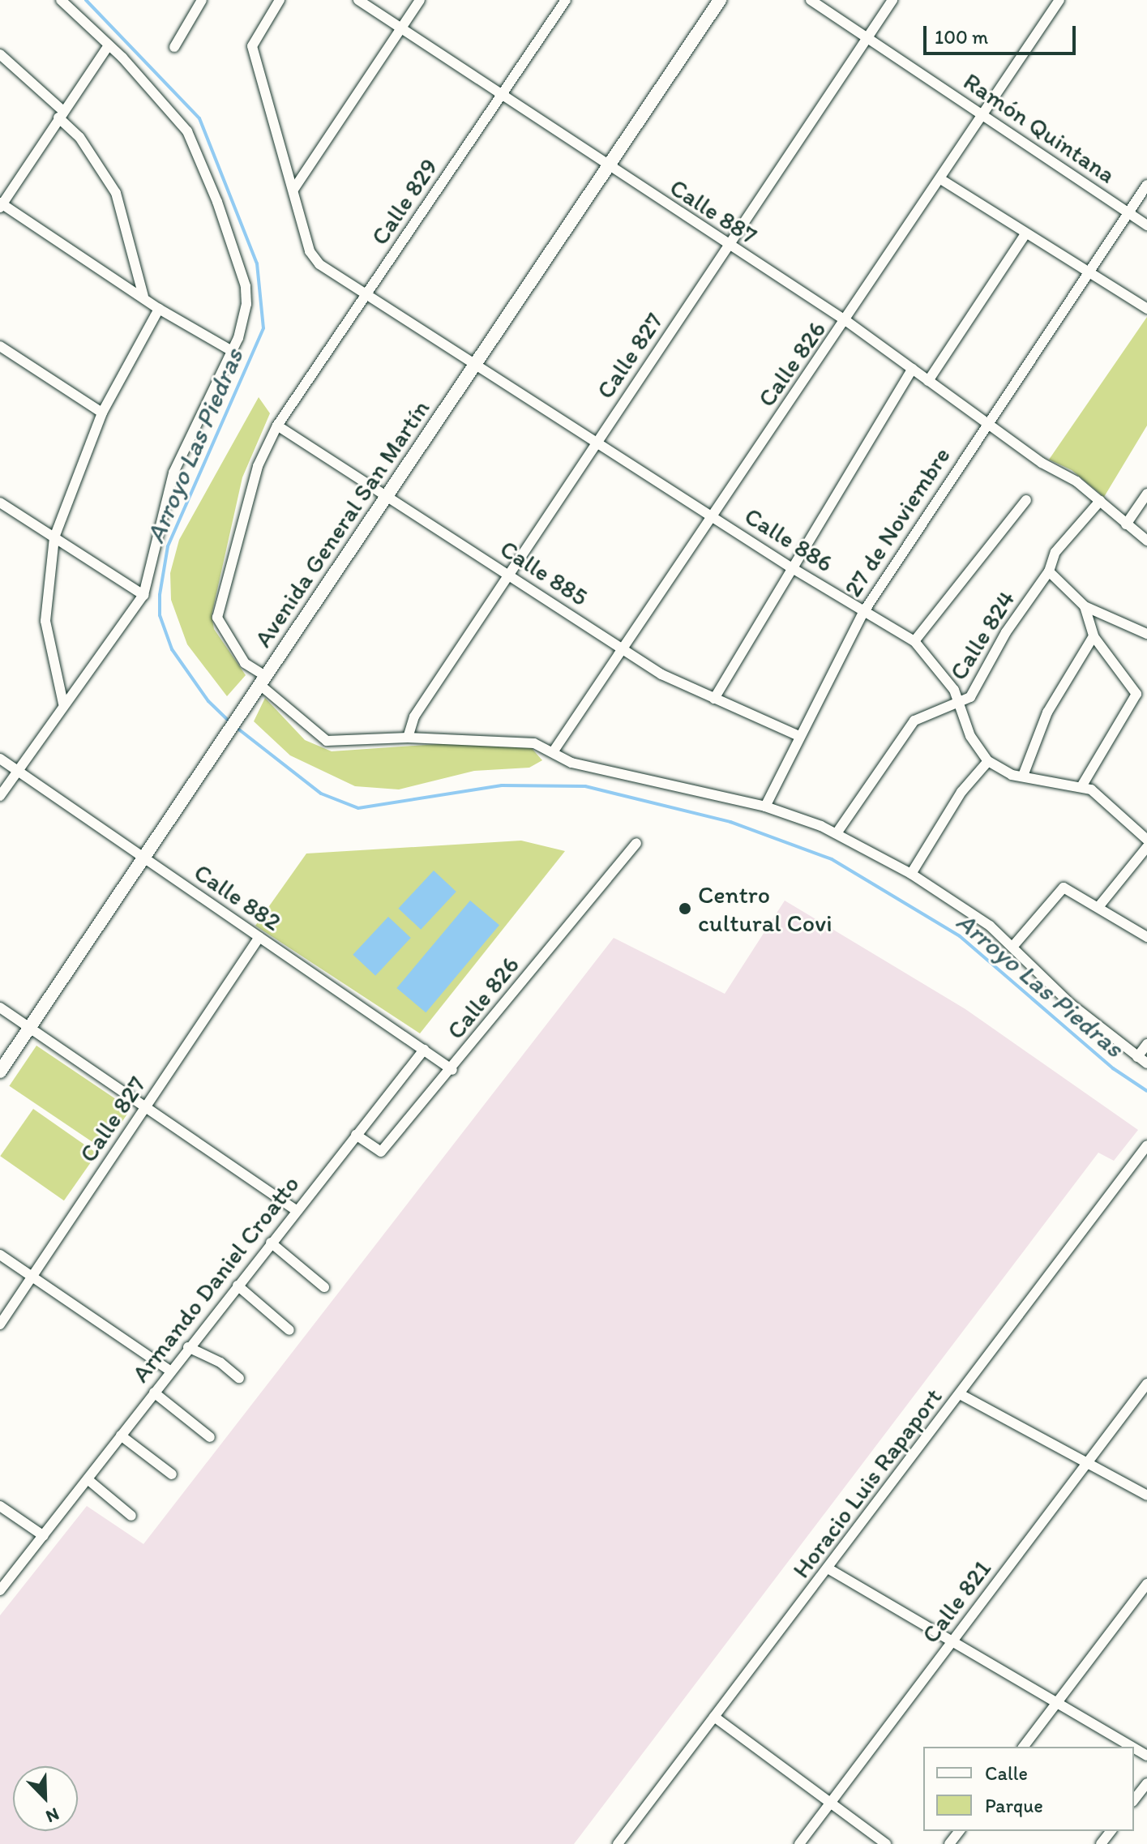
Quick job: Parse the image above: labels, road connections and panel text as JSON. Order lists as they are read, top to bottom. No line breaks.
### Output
{"streets":{"main road":["Avenida General San Martín"],"street":["Ramón Quintana","Calle 829","Calle 887","Calle 827","Calle 826","27 de Noviembre","Calle 886","Calle 885","Calle 824","Calle 882","Armando Daniel Croatto","Horacio Luis Rapaport","Calle 821"]},"crossings":[["Ramón Quintana","Calle 827"],["Ramón Quintana","Calle 826"],["Ramón Quintana","27 de Noviembre"],["Calle 829","Calle 887"],["Calle 829","Calle 827"],["Calle 829","Calle 826"],["Calle 829","27 de Noviembre"],["Calle 829","Avenida General San Martín"],["Calle 829","Calle 886"],["Calle 829","Calle 885"],["Calle 829","Calle 824"],["Calle 887","Calle 827"],["Calle 887","Calle 826"],["Calle 887","27 de Noviembre"],["Calle 887","Avenida General San Martín"],["Calle 887","Calle 824"],["Calle 827","Calle 886"],["Calle 827","Calle 885"],["Calle 827","Calle 882"],["Calle 826","Calle 886"],["Calle 826","Calle 885"],["Calle 826","Calle 882"],["Calle 826","Armando Daniel Croatto"],["27 de Noviembre","Calle 886"],["27 de Noviembre","Calle 885"],["Avenida General San Martín","Calle 886"],["Avenida General San Martín","Calle 885"],["Avenida General San Martín","Calle 882"],["Calle 886","Calle 824"],["Calle 882","Armando Daniel Croatto"]],"water":["Arroyo Las Piedras"],"places":["Centro cultural Covi"],"legend":["Calle","Parque"],"scale_bar":"100 m","north":"bottom right"}
